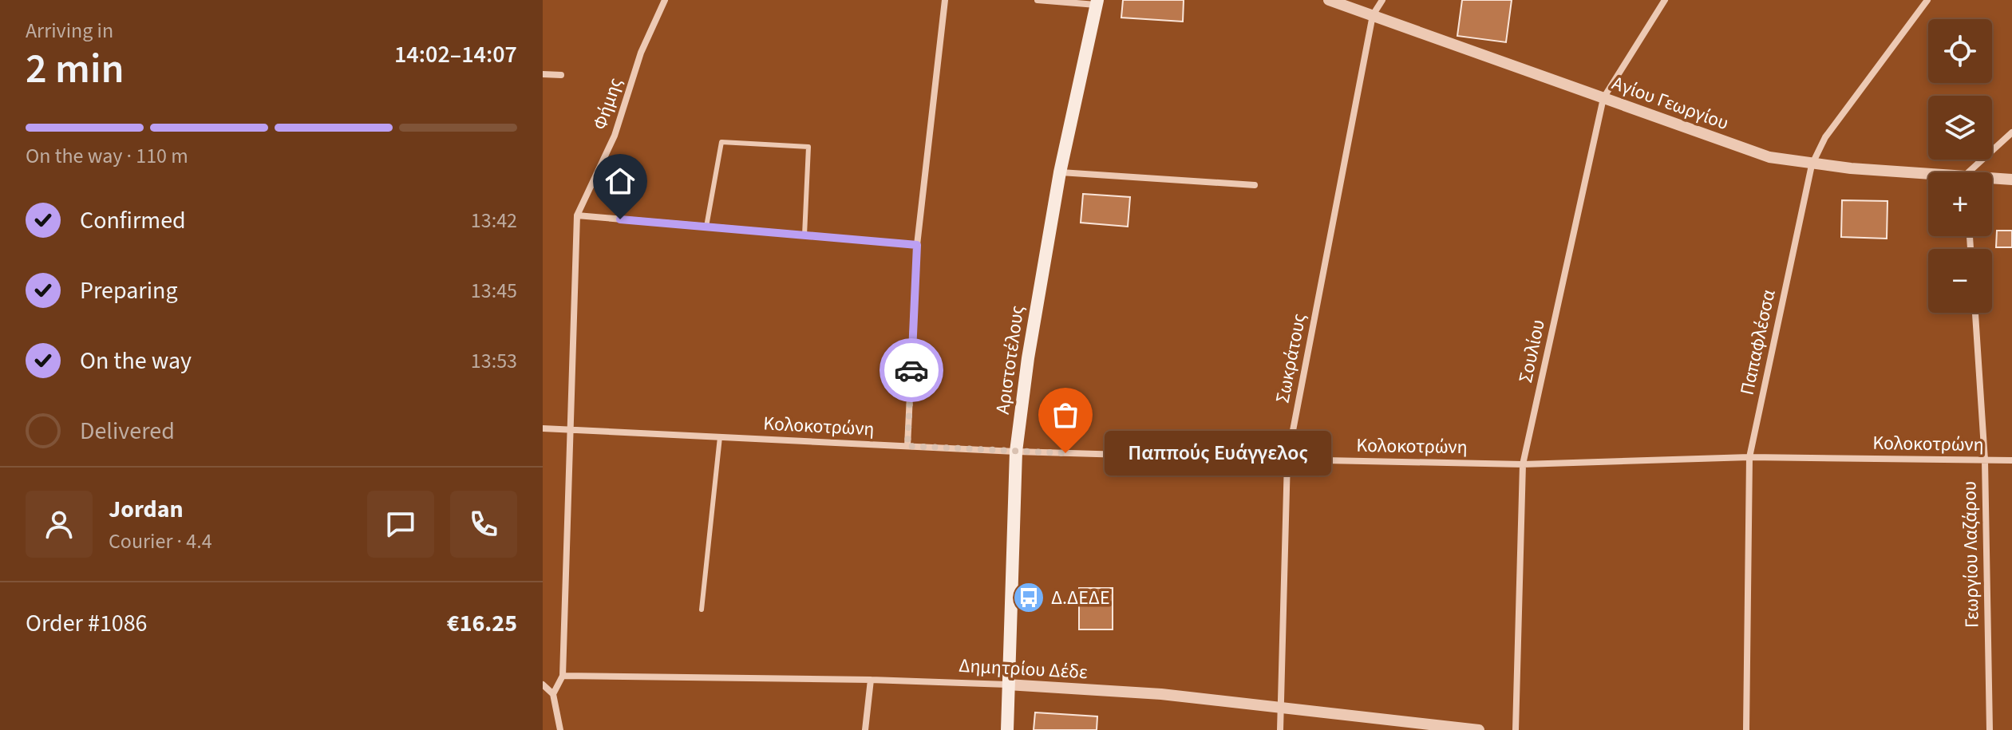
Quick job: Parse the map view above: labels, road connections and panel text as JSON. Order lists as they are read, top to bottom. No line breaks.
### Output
{"streets":{"main road":["Αριστοτέλους"],"street":["Αγίου Γεωργίου","Φήμης","Παπαφλέσσα","Σουλίου","Σωκράτους","Κολοκοτρώνη","Γεωργίου Λαζάρου","Δημητρίου Δέδε"]},"crossings":[["Αγίου Γεωργίου","Παπαφλέσσα"],["Αγίου Γεωργίου","Σουλίου"],["Αγίου Γεωργίου","Σωκράτους"],["Φήμης","Κολοκοτρώνη"],["Φήμης","Δημητρίου Δέδε"],["Παπαφλέσσα","Κολοκοτρώνη"],["Σουλίου","Κολοκοτρώνη"],["Σωκράτους","Κολοκοτρώνη"],["Σωκράτους","Δημητρίου Δέδε"],["Αριστοτέλους","Κολοκοτρώνη"],["Αριστοτέλους","Δημητρίου Δέδε"],["Κολοκοτρώνη","Γεωργίου Λαζάρου"]],"places":{"other":["Παππούς Ευάγγελος"],"bus stop":["Δ.ΔΕΔΕ"]},"page":{"heading":["2 min","Arriving in","14:02–14:07"],"panel":["Jordan","Courier · 4.4","Order #1086","€16.25"],"map_buttons":["+","−"],"bar":"On the way · 110 m","list":[["Confirmed","13:42"],["Preparing","13:45"],["On the way","13:53"],"Delivered"],"bubble":"Παππούς Ευάγγελος"}}
